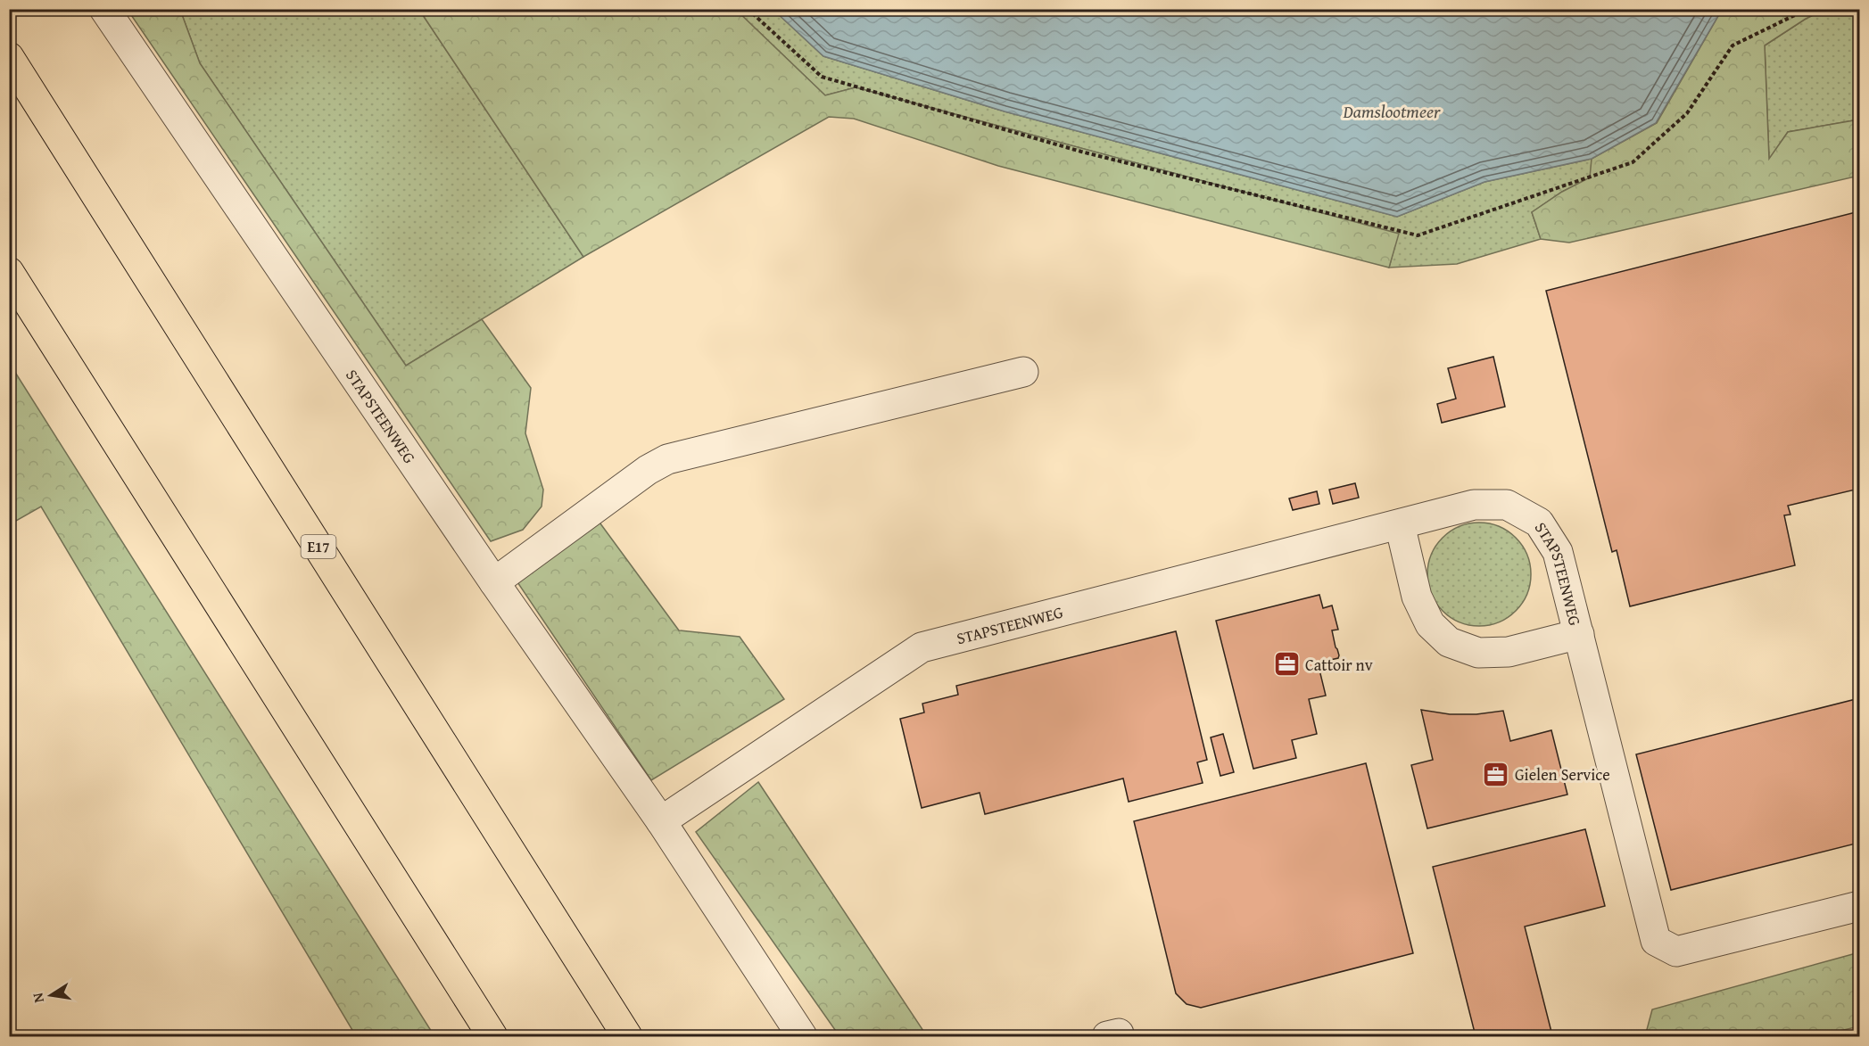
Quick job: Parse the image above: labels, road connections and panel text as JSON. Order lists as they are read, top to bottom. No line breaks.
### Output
{"streets":{"highway":["E17"],"street":["STAPSTEENWEG"]},"water":["Damslootmeer"],"places":{"office":["Cattoir nv","Gielen Service"]},"north":"left"}
